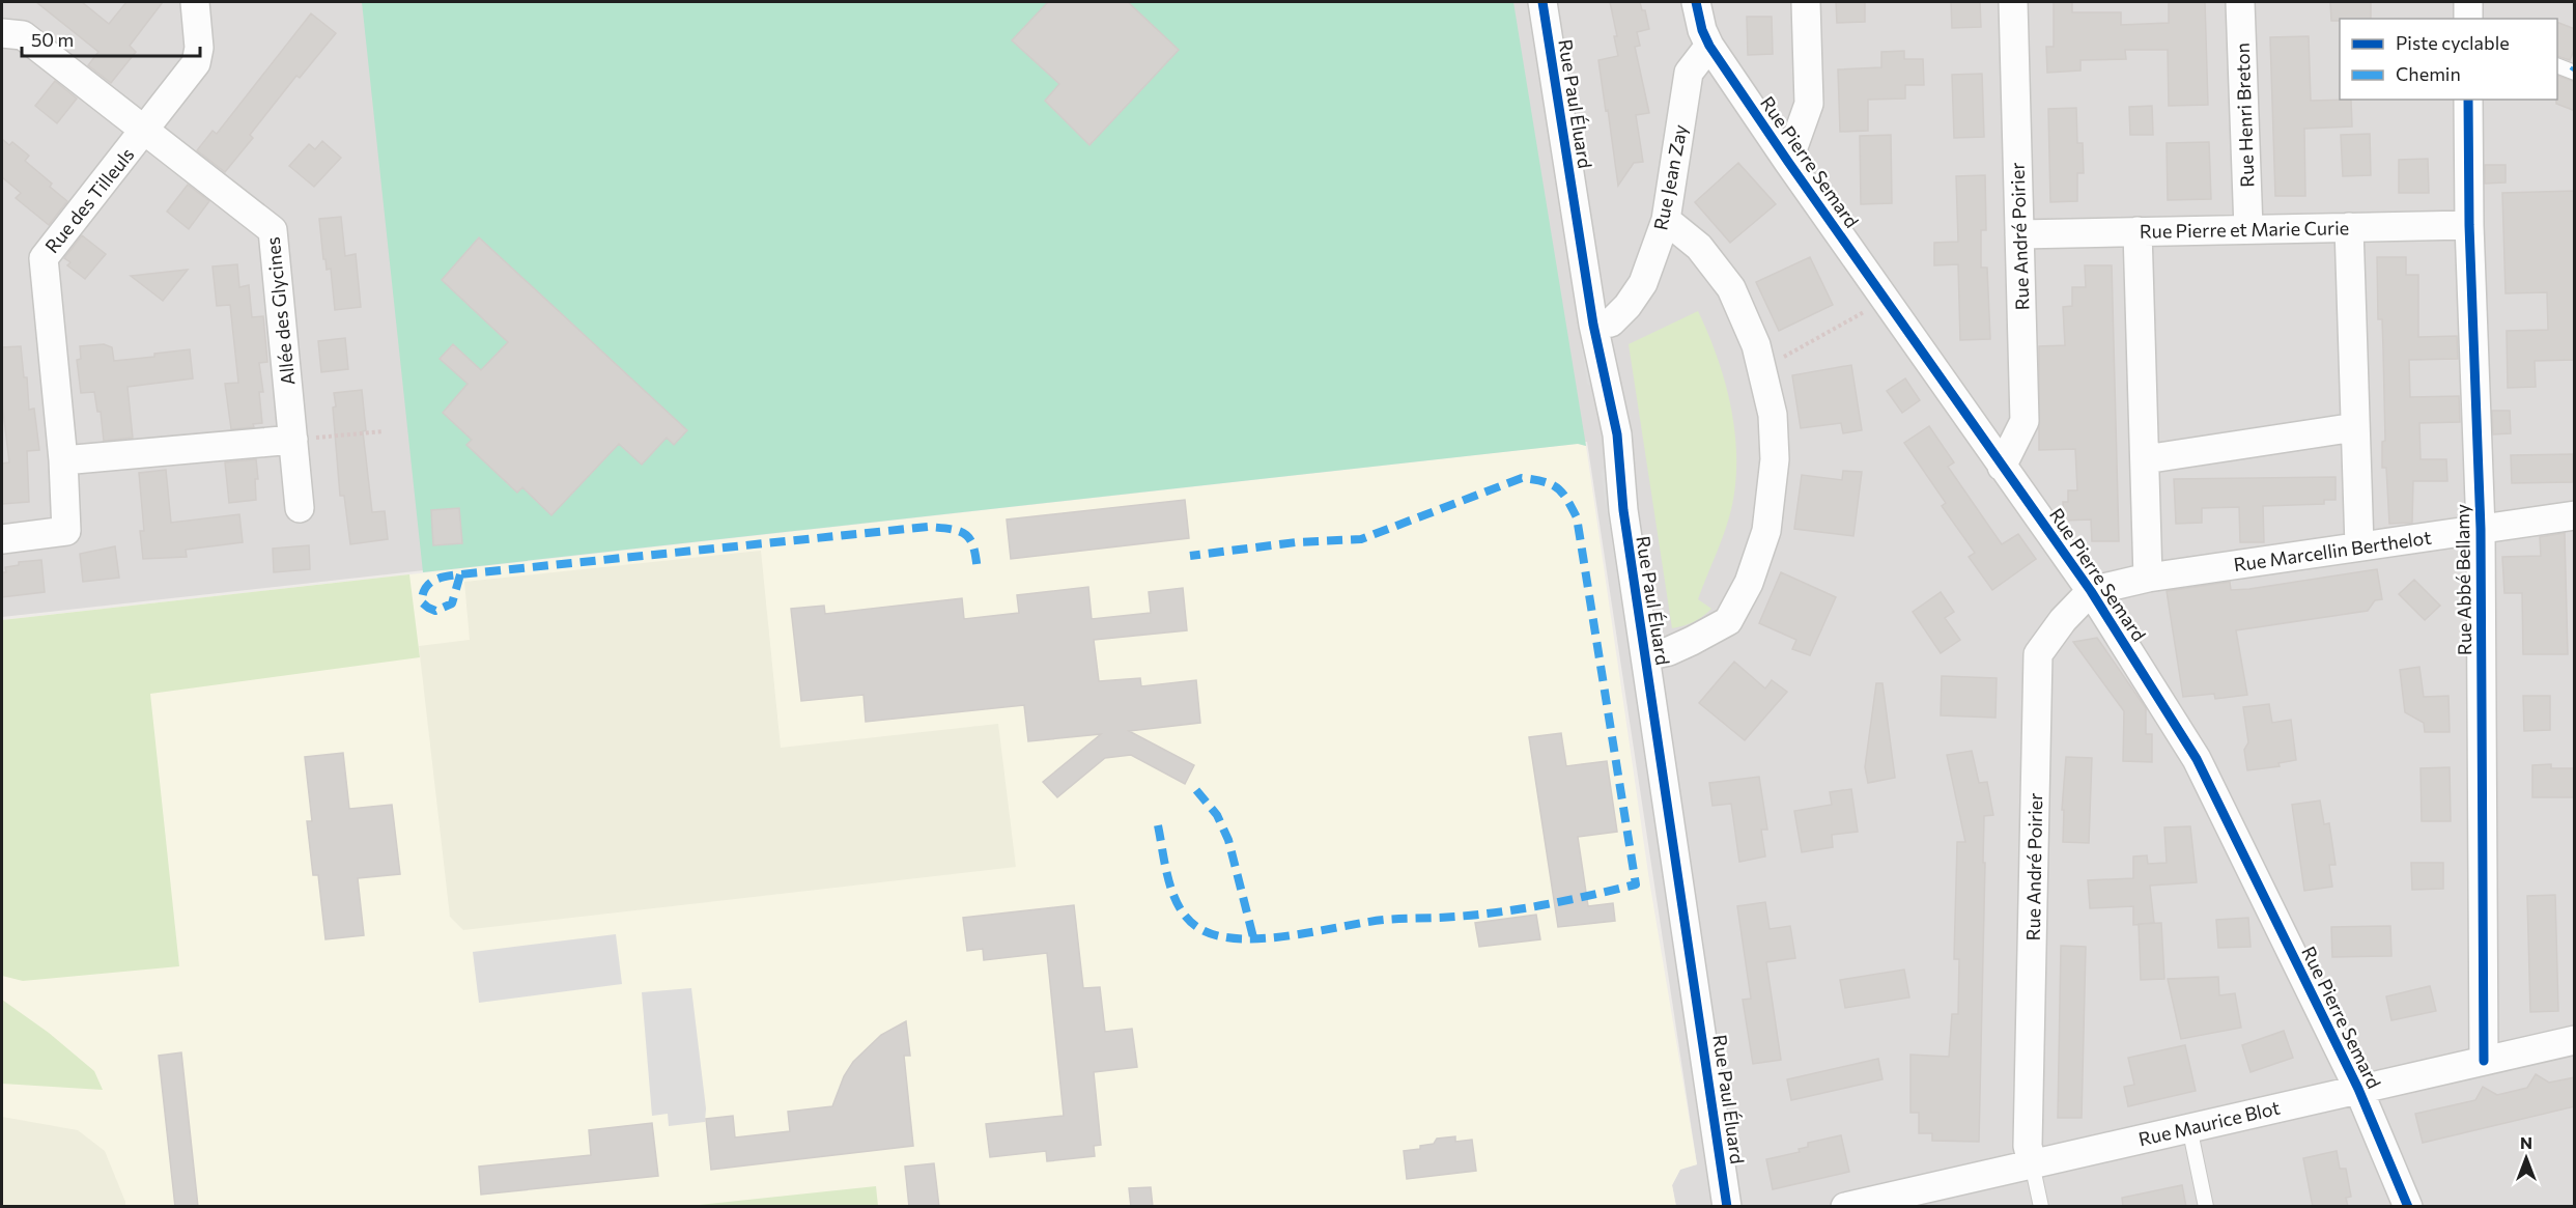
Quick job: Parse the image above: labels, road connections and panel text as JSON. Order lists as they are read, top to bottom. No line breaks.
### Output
{"streets":{"street":["Rue Paul Éluard","Rue Henri Breton","Rue Pierre Semard","Rue Jean Zay","Rue des Tilleuls","Rue Pierre et Marie Curie","Rue André Poirier","Allée des Glycines","Rue Marcellin Berthelot","Rue Abbé Bellamy","Rue Maurice Blot"]},"crossings":[["Rue Paul Éluard","Rue Jean Zay"],["Rue Henri Breton","Rue Pierre et Marie Curie"],["Rue Pierre Semard","Rue Jean Zay"],["Rue Pierre Semard","Rue André Poirier"],["Rue Pierre Semard","Rue Marcellin Berthelot"],["Rue Pierre Semard","Rue Maurice Blot"],["Rue des Tilleuls","Allée des Glycines"],["Rue Pierre et Marie Curie","Rue André Poirier"],["Rue Pierre et Marie Curie","Rue Abbé Bellamy"],["Rue André Poirier","Rue Marcellin Berthelot"],["Rue André Poirier","Rue Maurice Blot"],["Rue Marcellin Berthelot","Rue Abbé Bellamy"],["Rue Abbé Bellamy","Rue Maurice Blot"]],"legend":["Piste cyclable","Chemin"],"scale_bar":"50 m","north":"top"}
